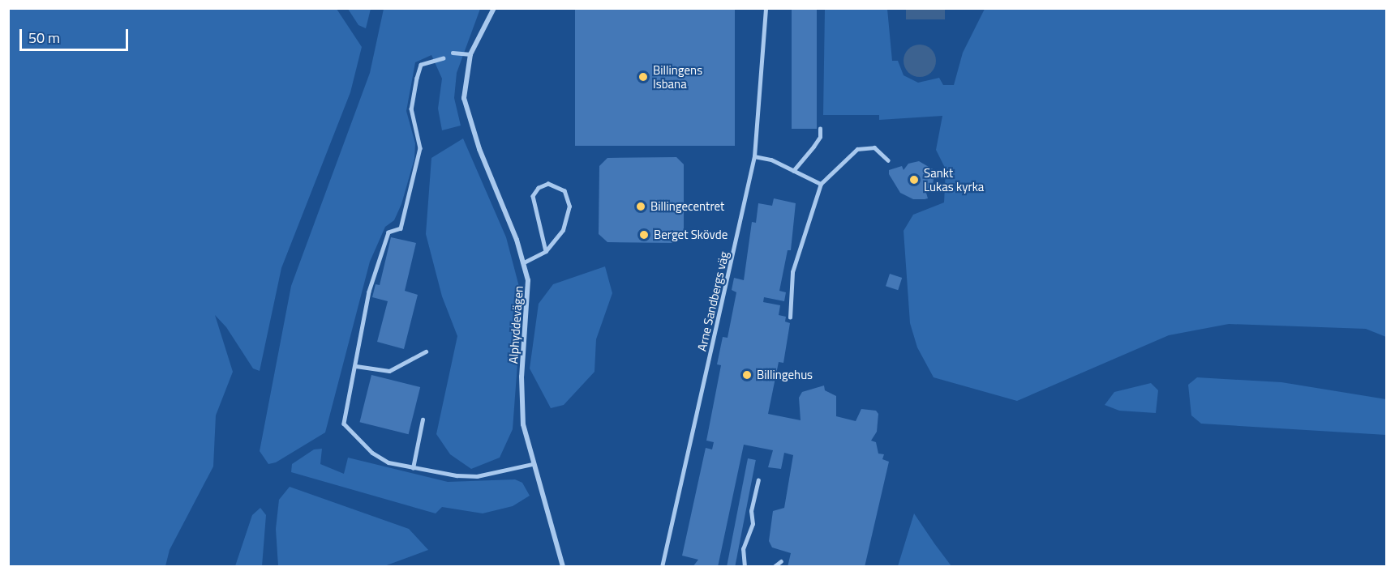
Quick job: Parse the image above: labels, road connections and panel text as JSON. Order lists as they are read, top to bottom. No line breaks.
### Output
{"streets":{"street":["Alphyddevägen"],"lane":["Arne Sandbergs väg"]},"places":["Billingens Isbana","Sankt Lukas kyrka","Billingecentret","Berget Skövde","Billingehus"],"scale_bar":"50 m"}
